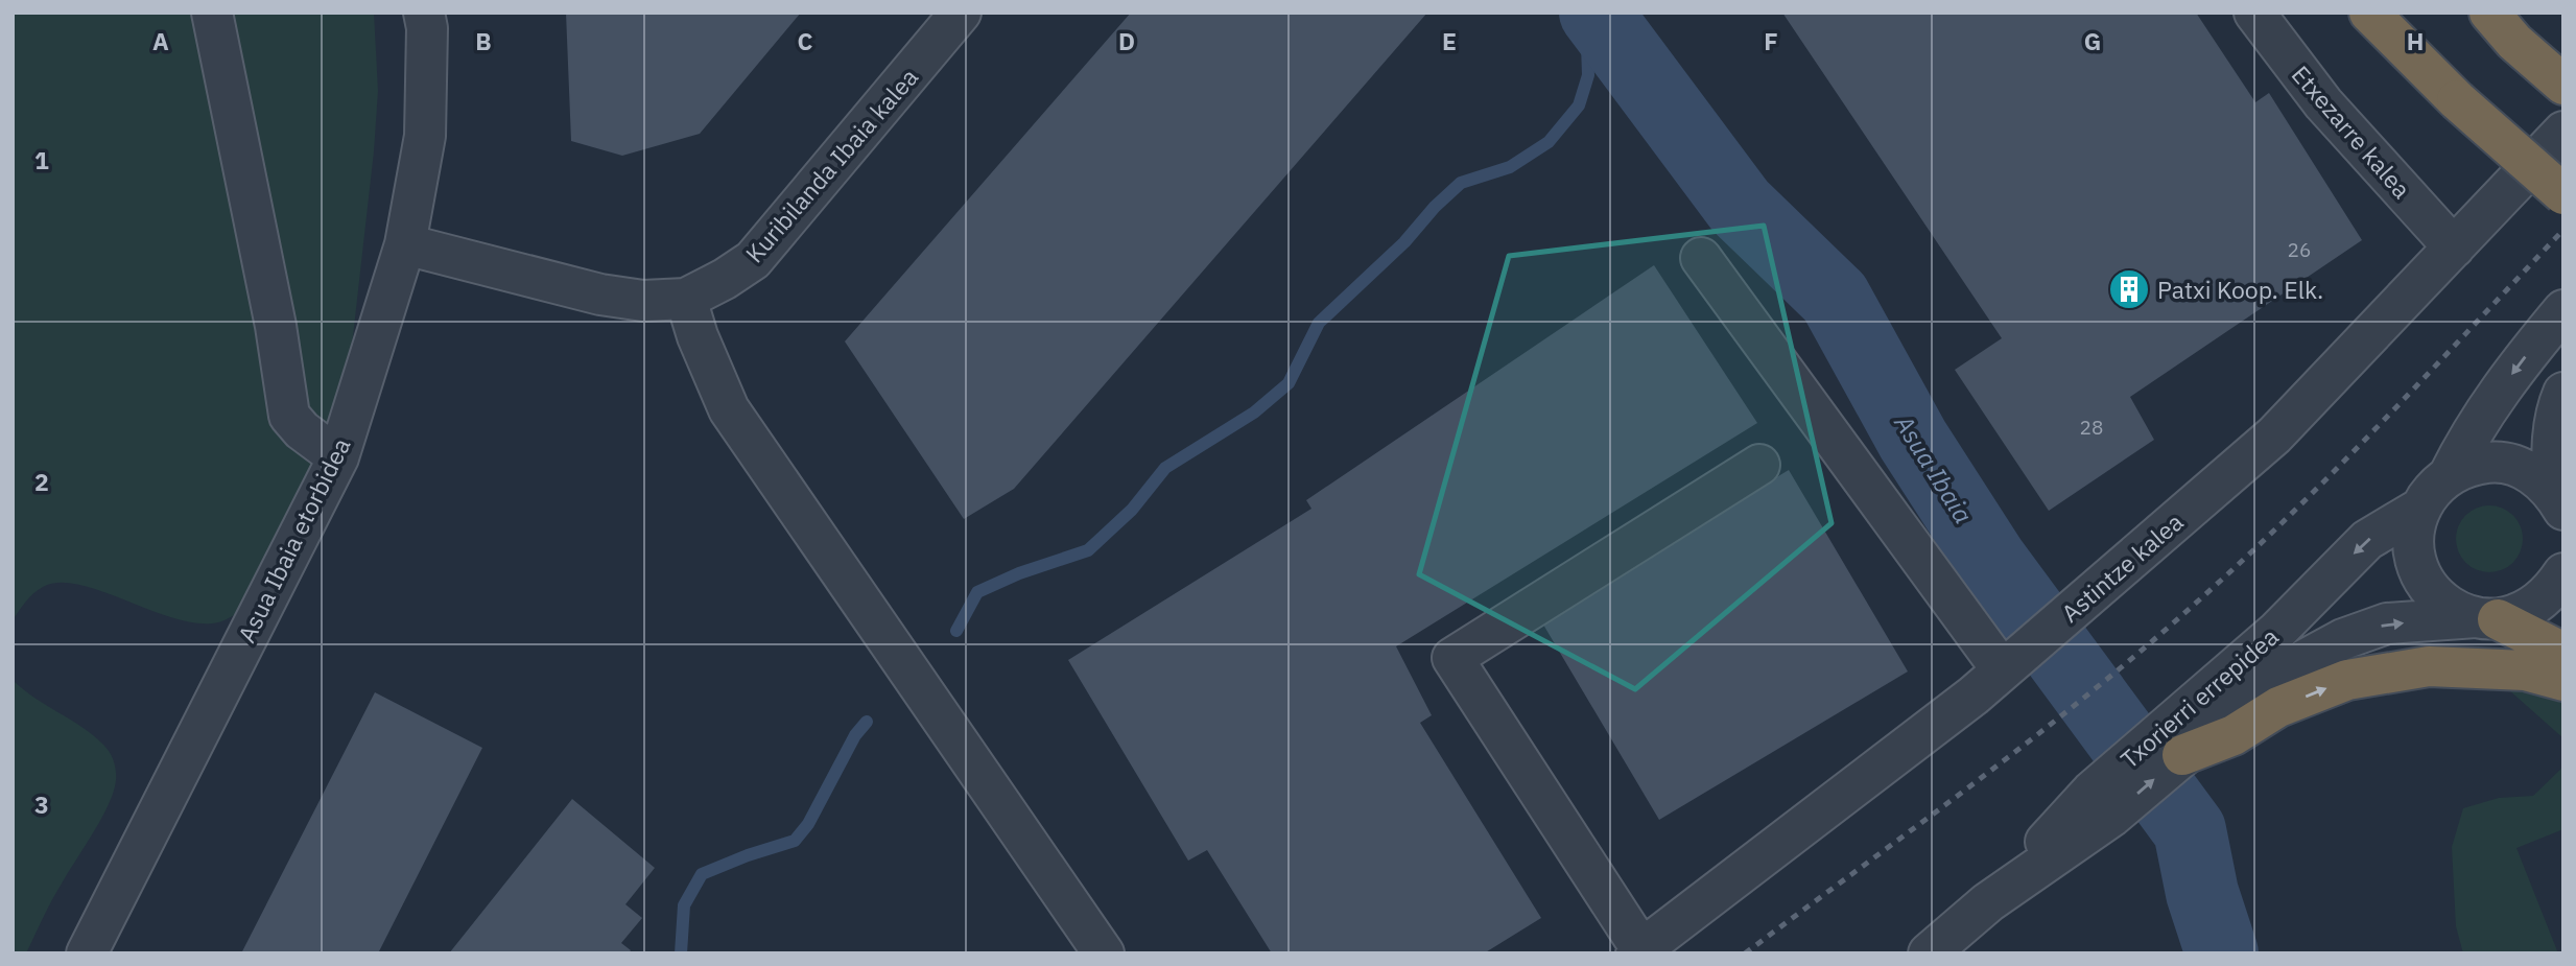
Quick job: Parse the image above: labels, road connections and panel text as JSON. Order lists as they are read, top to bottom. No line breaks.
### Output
{"streets":{"street":["Etxezarre kalea","Kuribilanda Ibaia kalea","Asua Ibaia etorbidea","Astintze kalea","Txorierri errepidea"]},"crossings":[["Etxezarre kalea","Astintze kalea"]],"water":["Asua Ibaia"],"places":{"building":["Patxi Koop. Elk."]},"house_numbers":["26","28"],"grid":{"columns":["A","B","C","D","E","F","G","H"],"rows":["1","2","3"]}}
